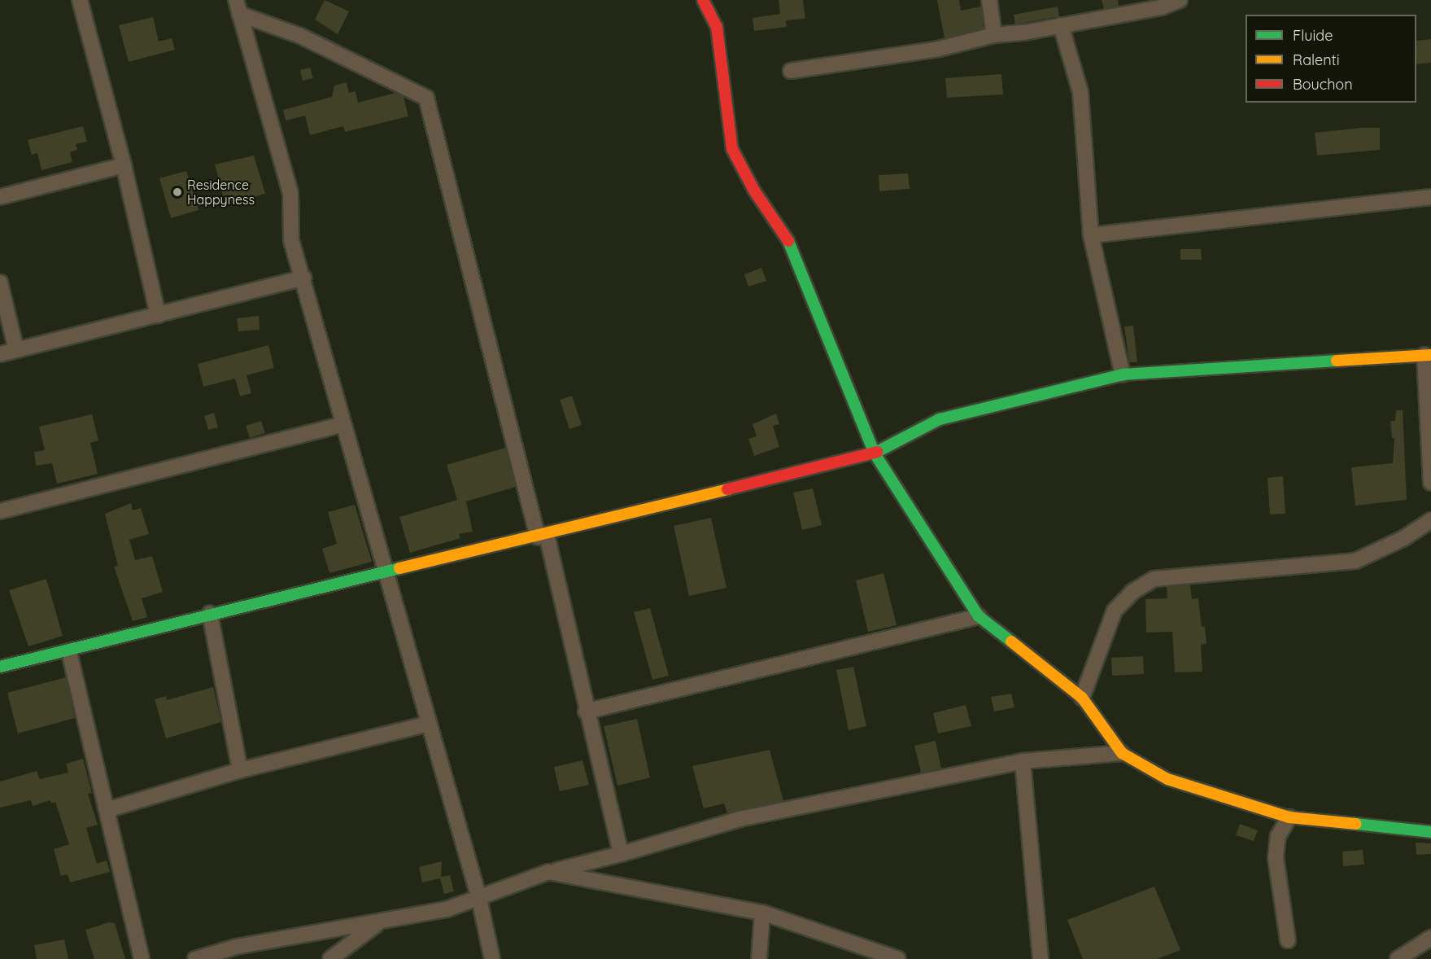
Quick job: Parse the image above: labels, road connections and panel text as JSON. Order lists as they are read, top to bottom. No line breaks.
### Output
{"places":["Residence Happyness"],"legend":["Fluide","Ralenti","Bouchon"]}
